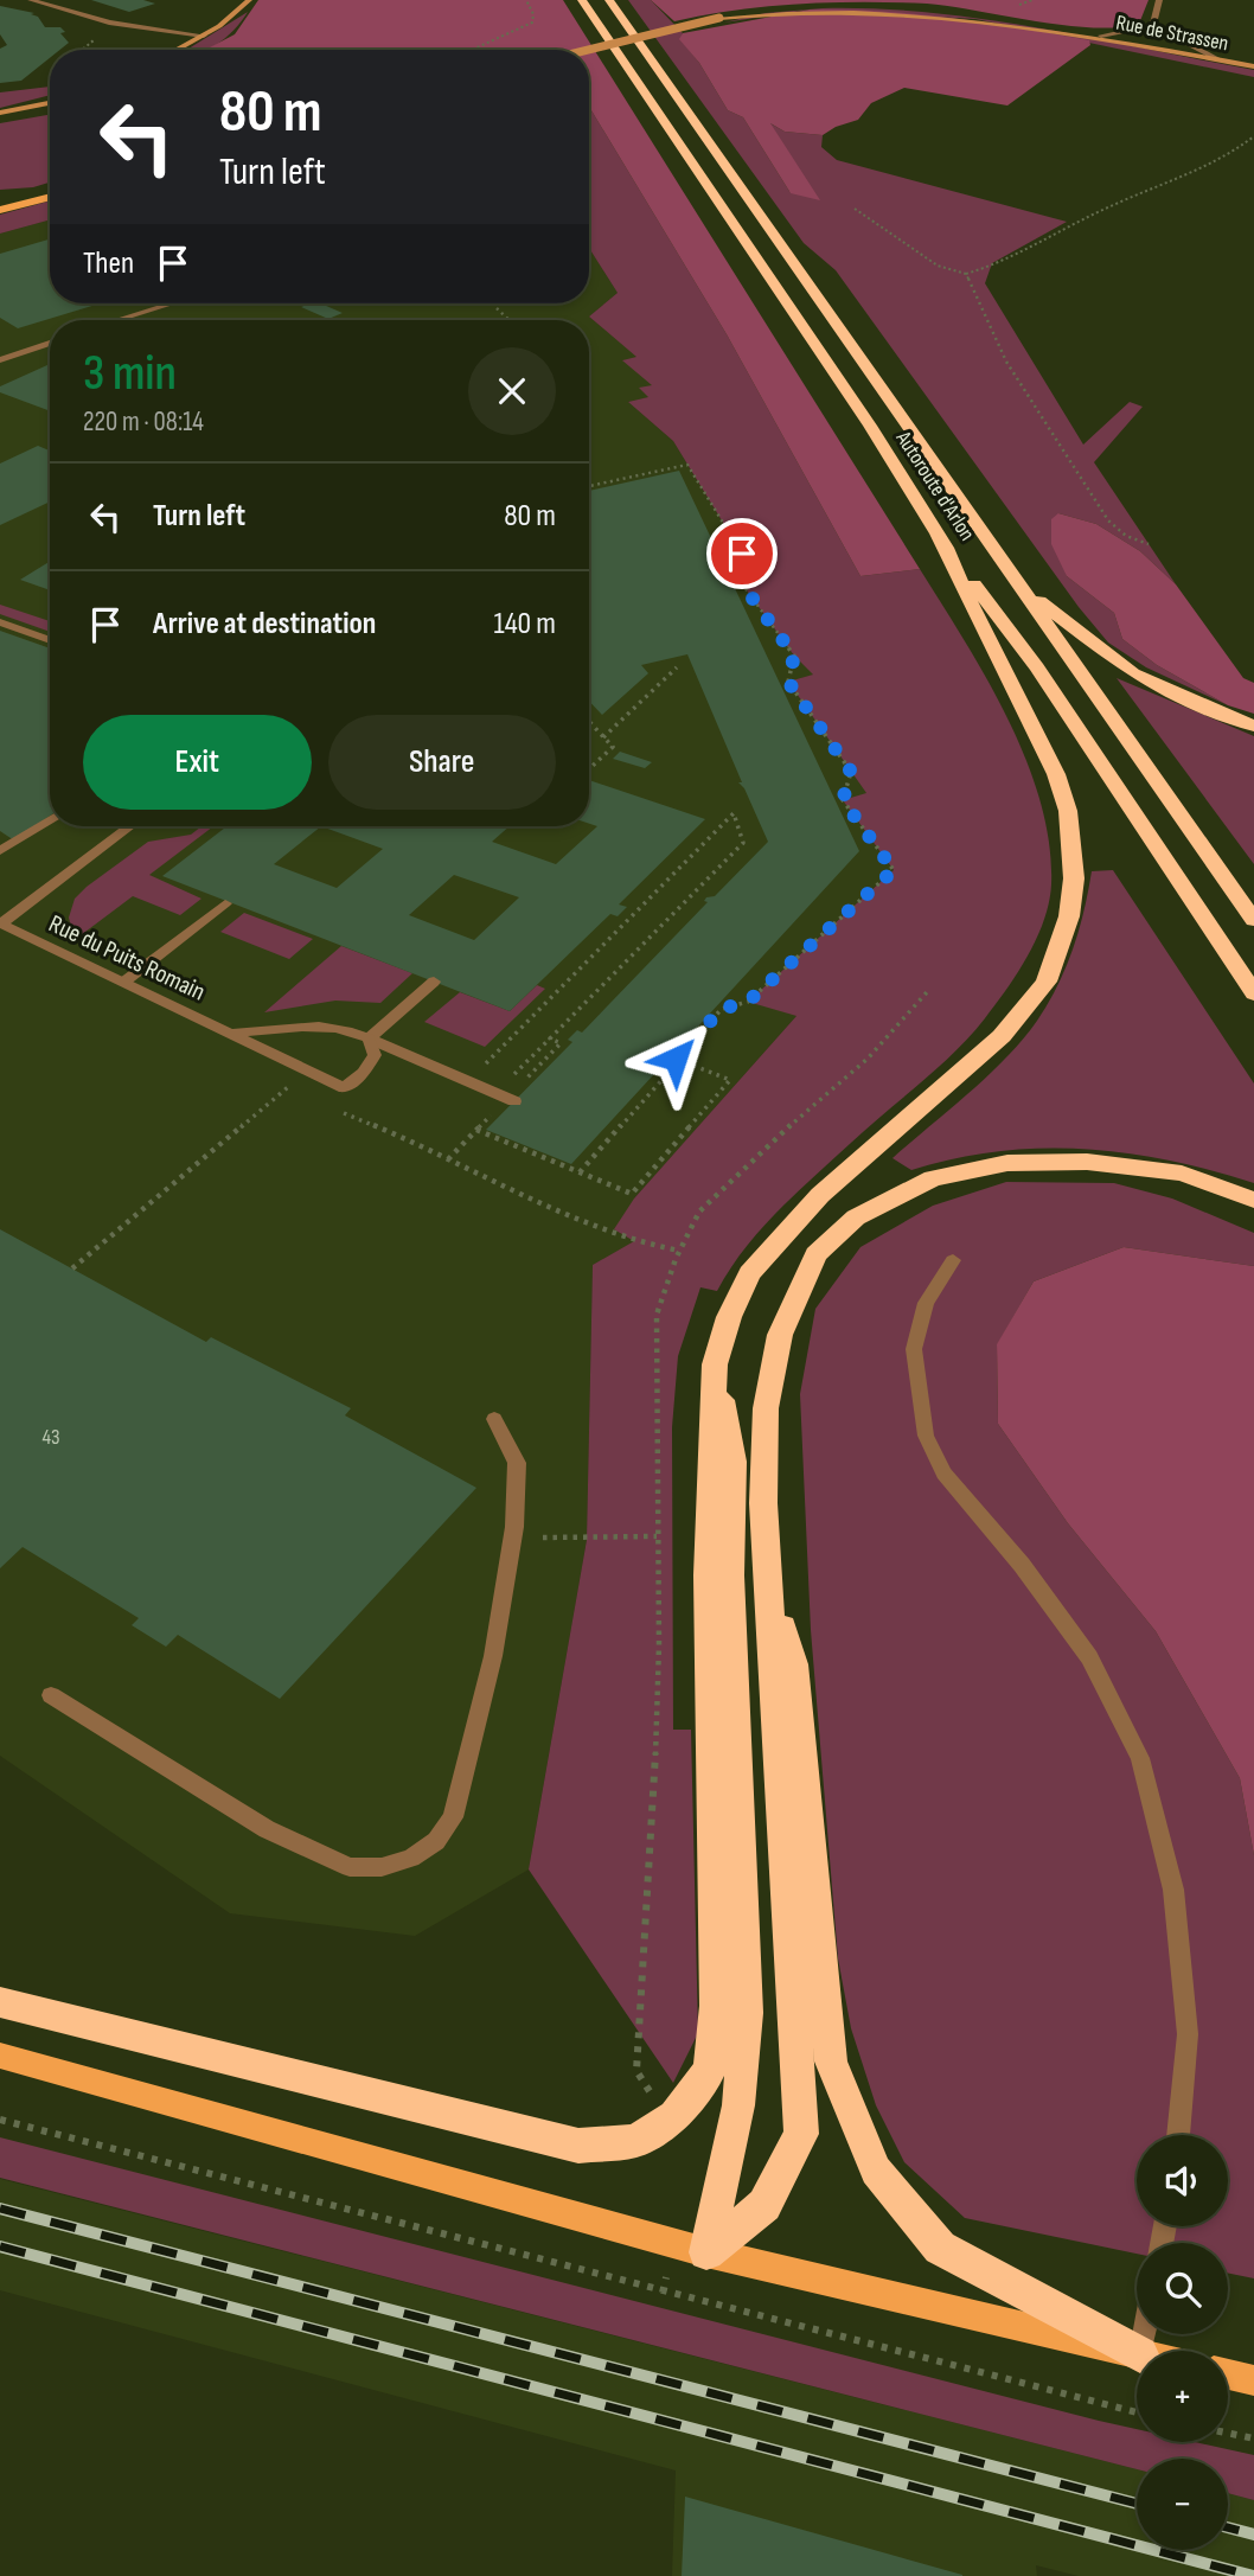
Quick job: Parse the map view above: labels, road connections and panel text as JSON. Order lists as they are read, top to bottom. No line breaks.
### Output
{"streets":{"highway":["Autoroute d'Arlon"],"main road":["Rue de Strassen"],"street":["Rue du Puits Romain"]},"house_numbers":["43"],"page":{"turn":["80 m","Turn left"],"then":"Then","heading":["3 min","220 m · 08:14"],"list":[{"name":"Turn left","value":"80 m"},{"name":"Arrive at destination","value":"140 m"}],"buttons":["Exit","Share"],"map_buttons":["+","−"]}}
